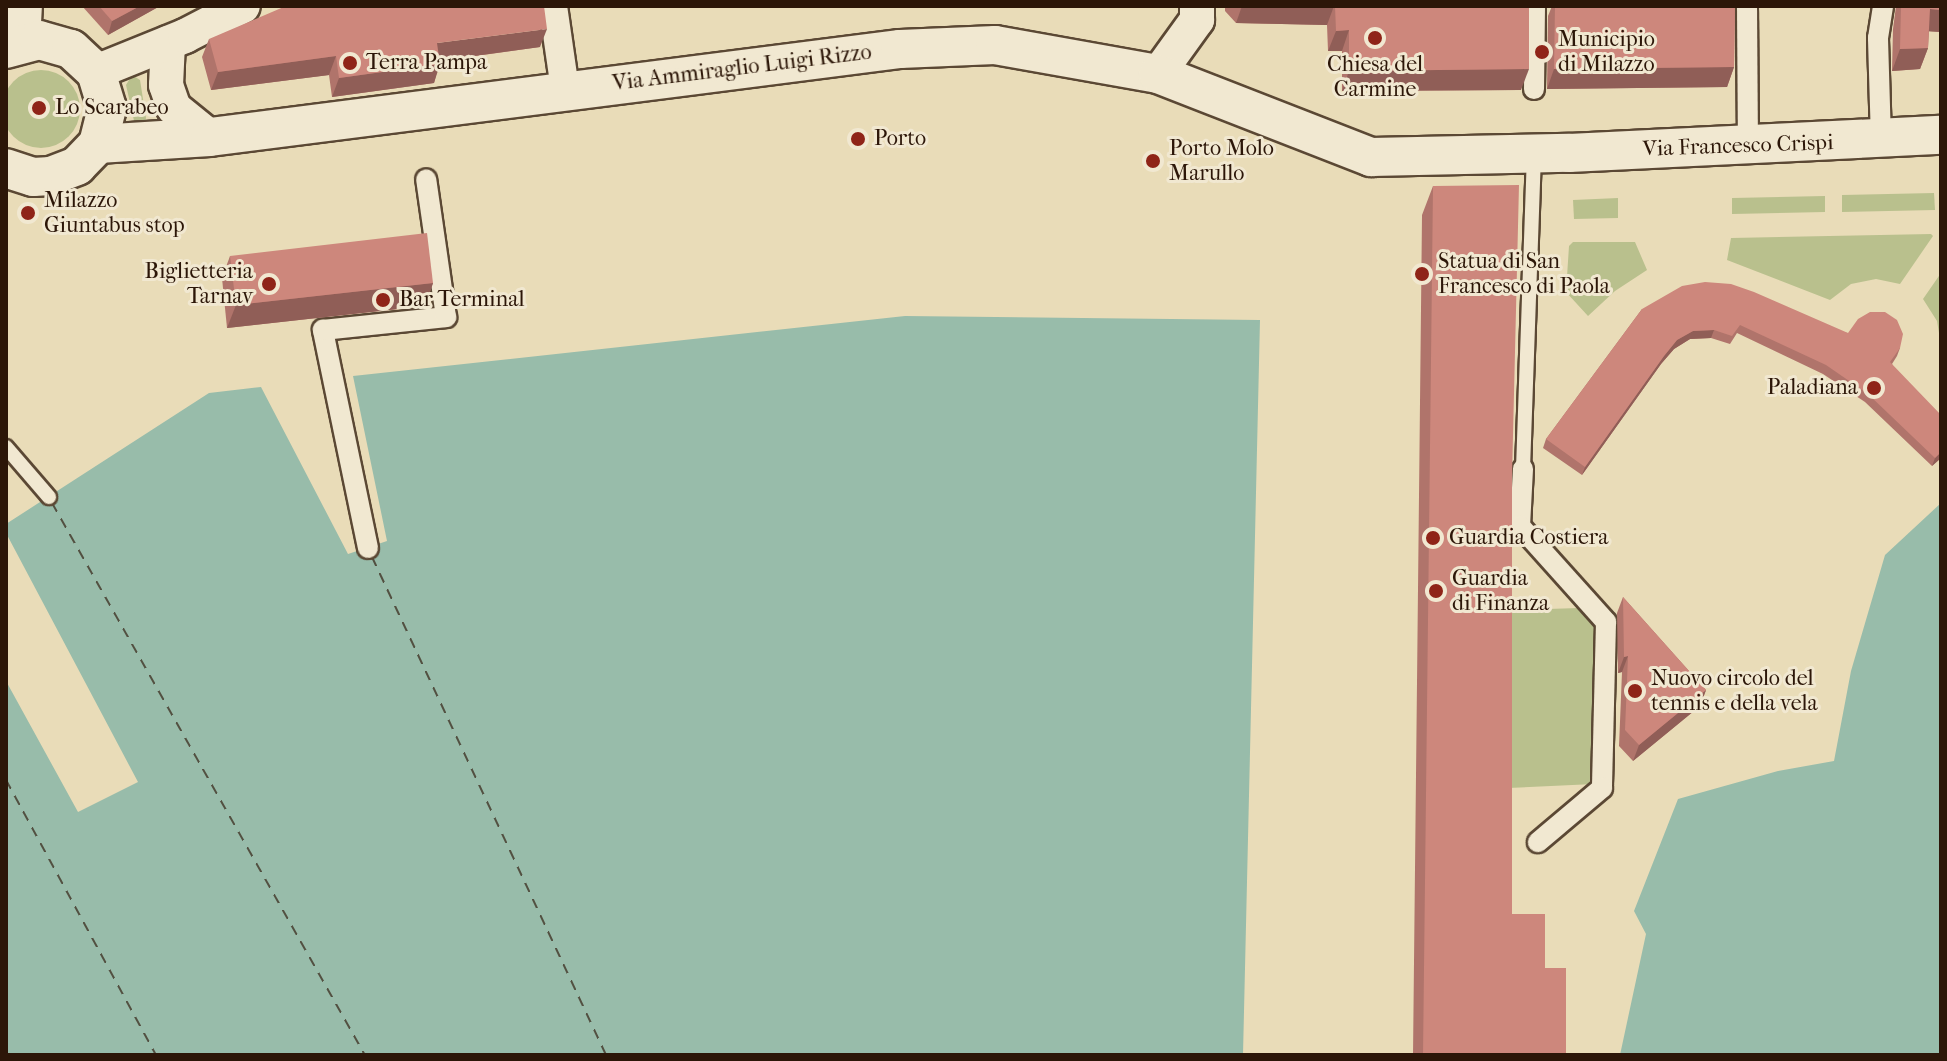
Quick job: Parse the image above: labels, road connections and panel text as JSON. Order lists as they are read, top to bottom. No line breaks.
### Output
{"streets":{"main road":["Via Ammiraglio Luigi Rizzo","Via Francesco Crispi"]},"crossings":[["Via Ammiraglio Luigi Rizzo","Via Francesco Crispi"]],"places":["Chiesa del Carmine","Municipio di Milazzo","Terra Pampa","Lo Scarabeo","Porto","Porto Molo Marullo","Milazzo Giuntabus stop","Statua di San Francesco di Paola","Biglietteria Tarnav","Bar Terminal","Paladiana","Guardia Costiera","Guardia di Finanza","Nuovo circolo del tennis e della vela"]}
